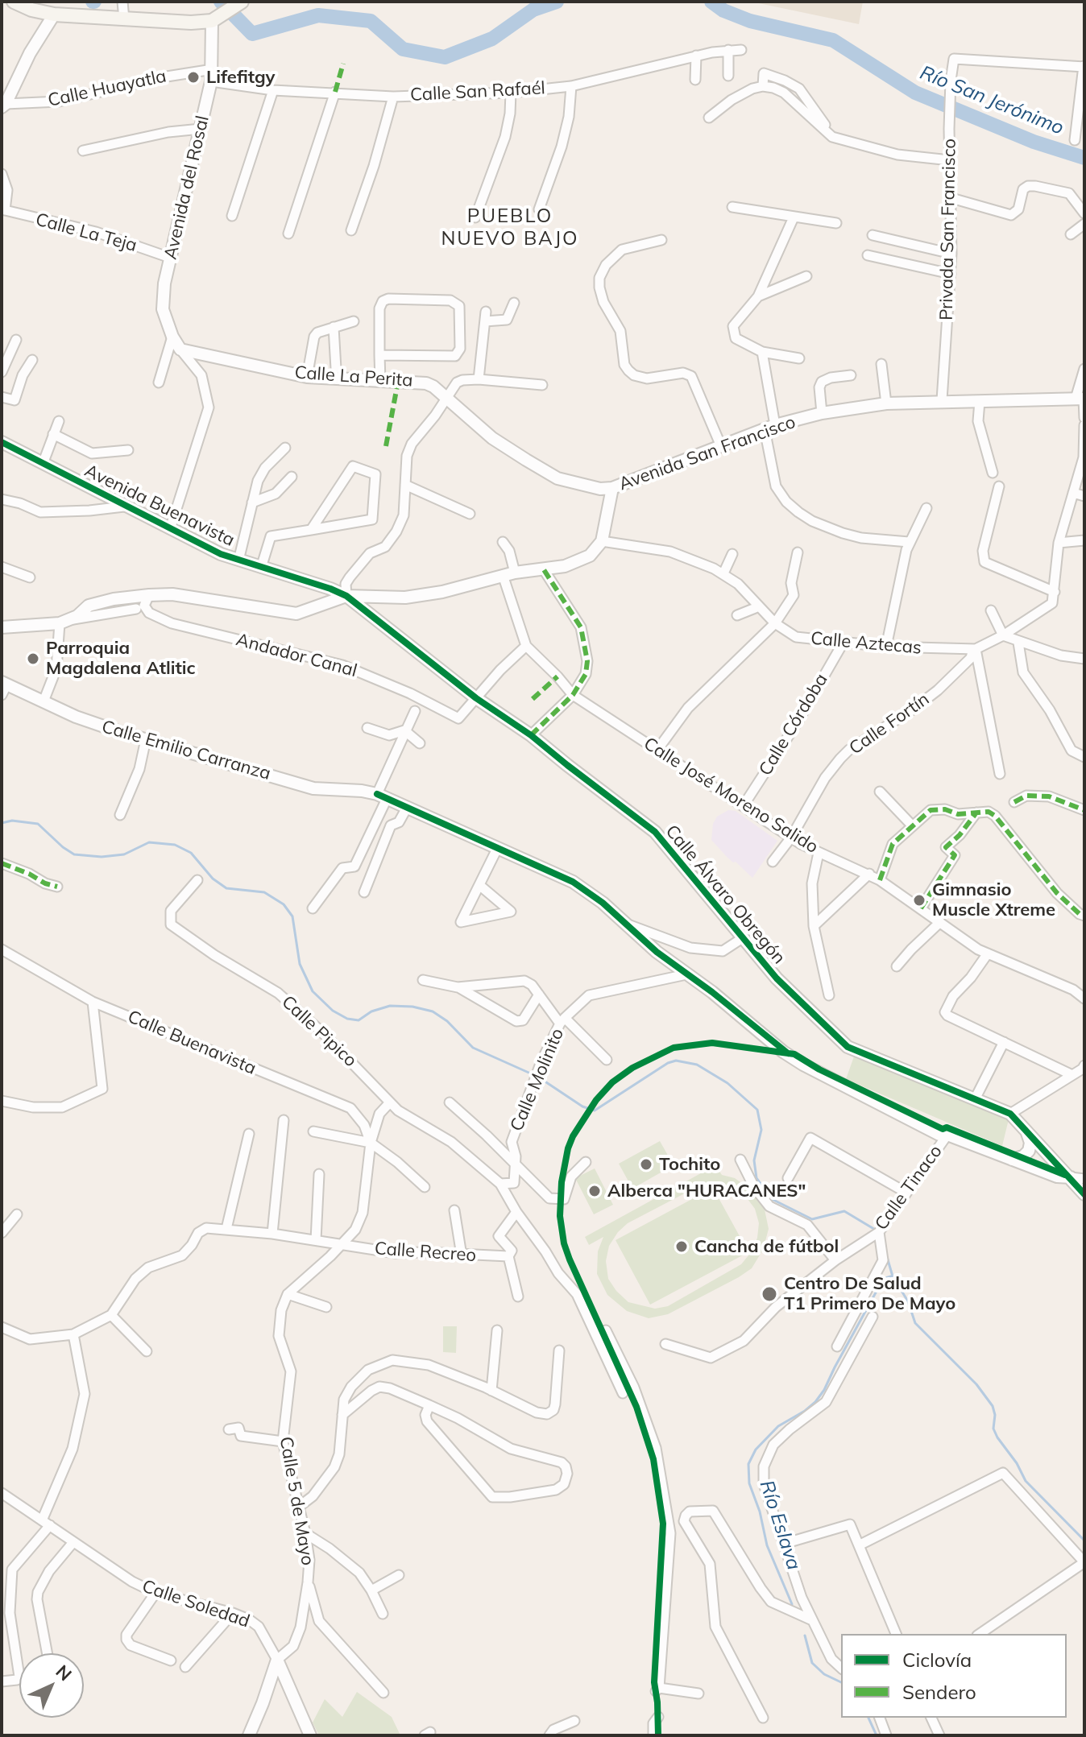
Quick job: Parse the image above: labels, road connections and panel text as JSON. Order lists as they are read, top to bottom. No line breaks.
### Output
{"streets":{"street":["Calle Huayatla","Calle San Rafaél","Avenida del Rosal","Privada San Francisco","Calle La Teja","Calle La Perita","Avenida San Francisco","Avenida Buenavista","Calle Aztecas","Andador Canal","Calle Fortín","Calle Córdoba","Calle Emilio Carranza","Calle José Moreno Salido","Calle Álvaro Obregón","Calle Pipico","Calle Buenavista","Calle Molinito","Calle Tinaco","Calle Recreo","Calle 5 de Mayo","Calle Soledad"]},"crossings":[["Calle Huayatla","Calle San Rafaél"],["Calle Huayatla","Avenida del Rosal"],["Calle San Rafaél","Avenida del Rosal"],["Avenida del Rosal","Calle La Teja"],["Avenida del Rosal","Calle La Perita"],["Privada San Francisco","Avenida San Francisco"],["Calle La Perita","Avenida San Francisco"],["Avenida San Francisco","Calle Aztecas"],["Avenida Buenavista","Calle Álvaro Obregón"],["Calle Aztecas","Calle Fortín"],["Calle Aztecas","Calle Córdoba"],["Andador Canal","Calle Álvaro Obregón"],["Calle Fortín","Calle José Moreno Salido"],["Calle Córdoba","Calle José Moreno Salido"],["Calle Emilio Carranza","Calle Álvaro Obregón"],["Calle Emilio Carranza","Calle Molinito"],["Calle Emilio Carranza","Calle Tinaco"],["Calle 5 de Mayo","Calle Soledad"]],"districts":["PUEBLO NUEVO BAJO"],"water":["Río San Jerónimo","Río Eslava"],"places":["Lifefitgy","Parroquia Magdalena Atlitic","Gimnasio Muscle Xtreme","Tochito","Alberca \"HURACANES\"","Cancha de fútbol","Centro De Salud T1 Primero De Mayo"],"legend":["Ciclovía","Sendero"],"north":"top right"}
